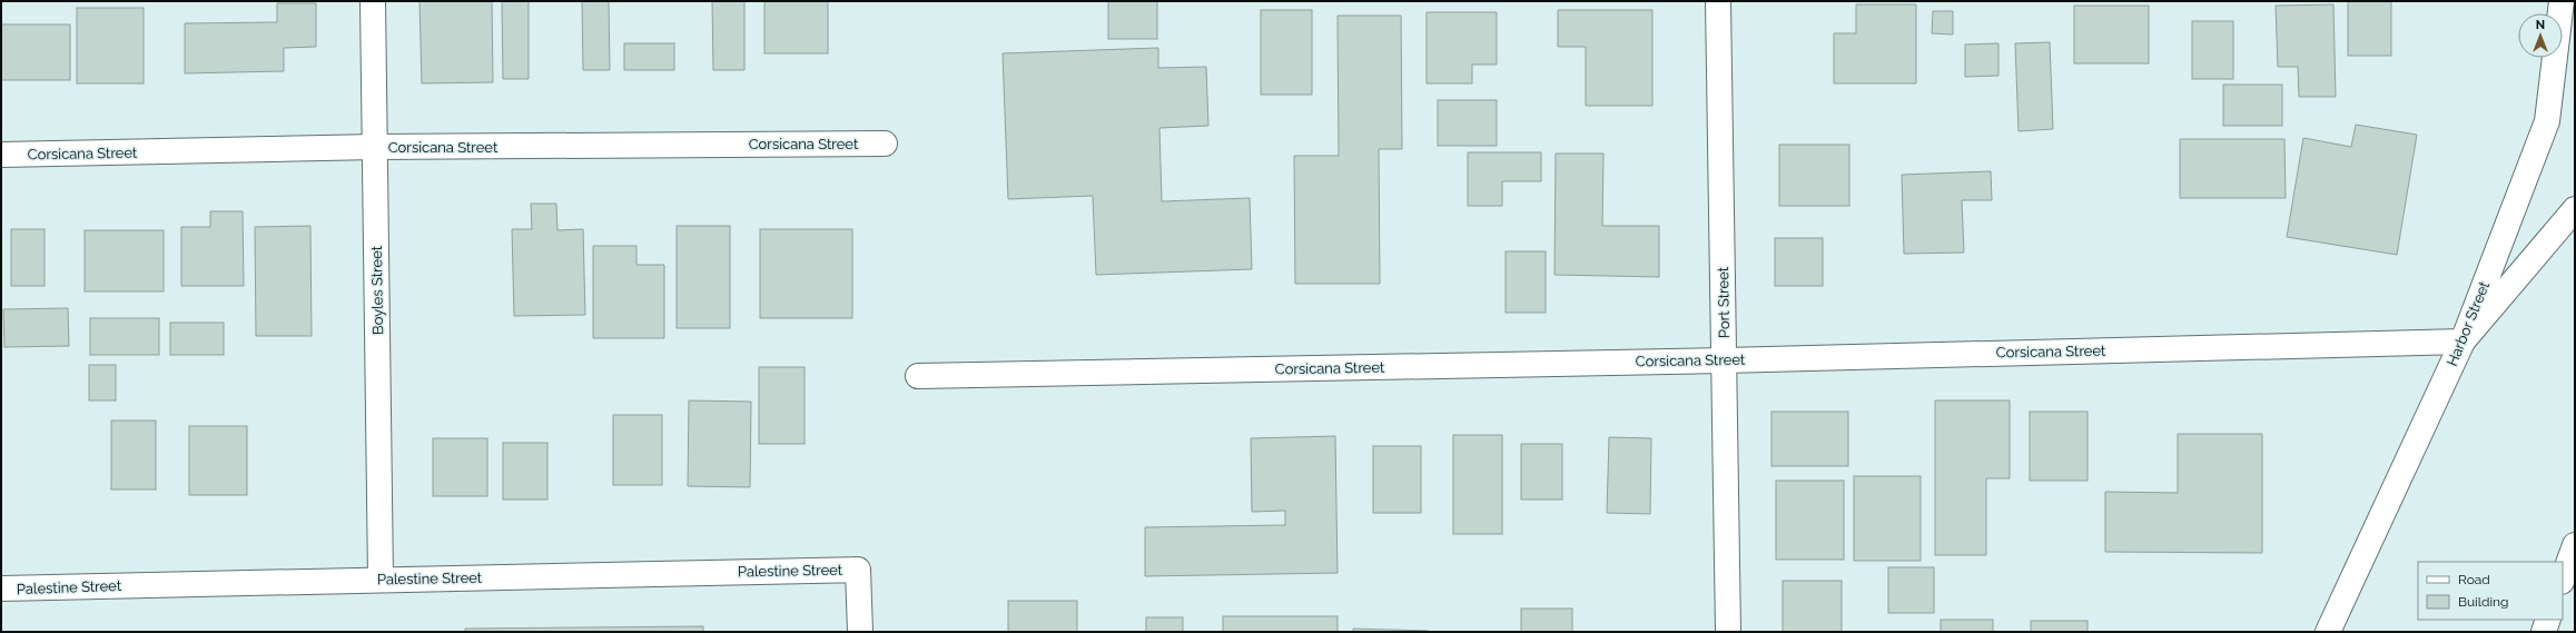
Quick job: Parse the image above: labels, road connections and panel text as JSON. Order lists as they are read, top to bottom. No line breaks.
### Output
{"streets":{"street":["Corsicana Street","Boyles Street","Port Street","Harbor Street","Palestine Street"]},"crossings":[["Corsicana Street","Boyles Street"],["Corsicana Street","Port Street"],["Corsicana Street","Harbor Street"],["Boyles Street","Palestine Street"]],"legend":["Road","Building"],"north":"top"}
